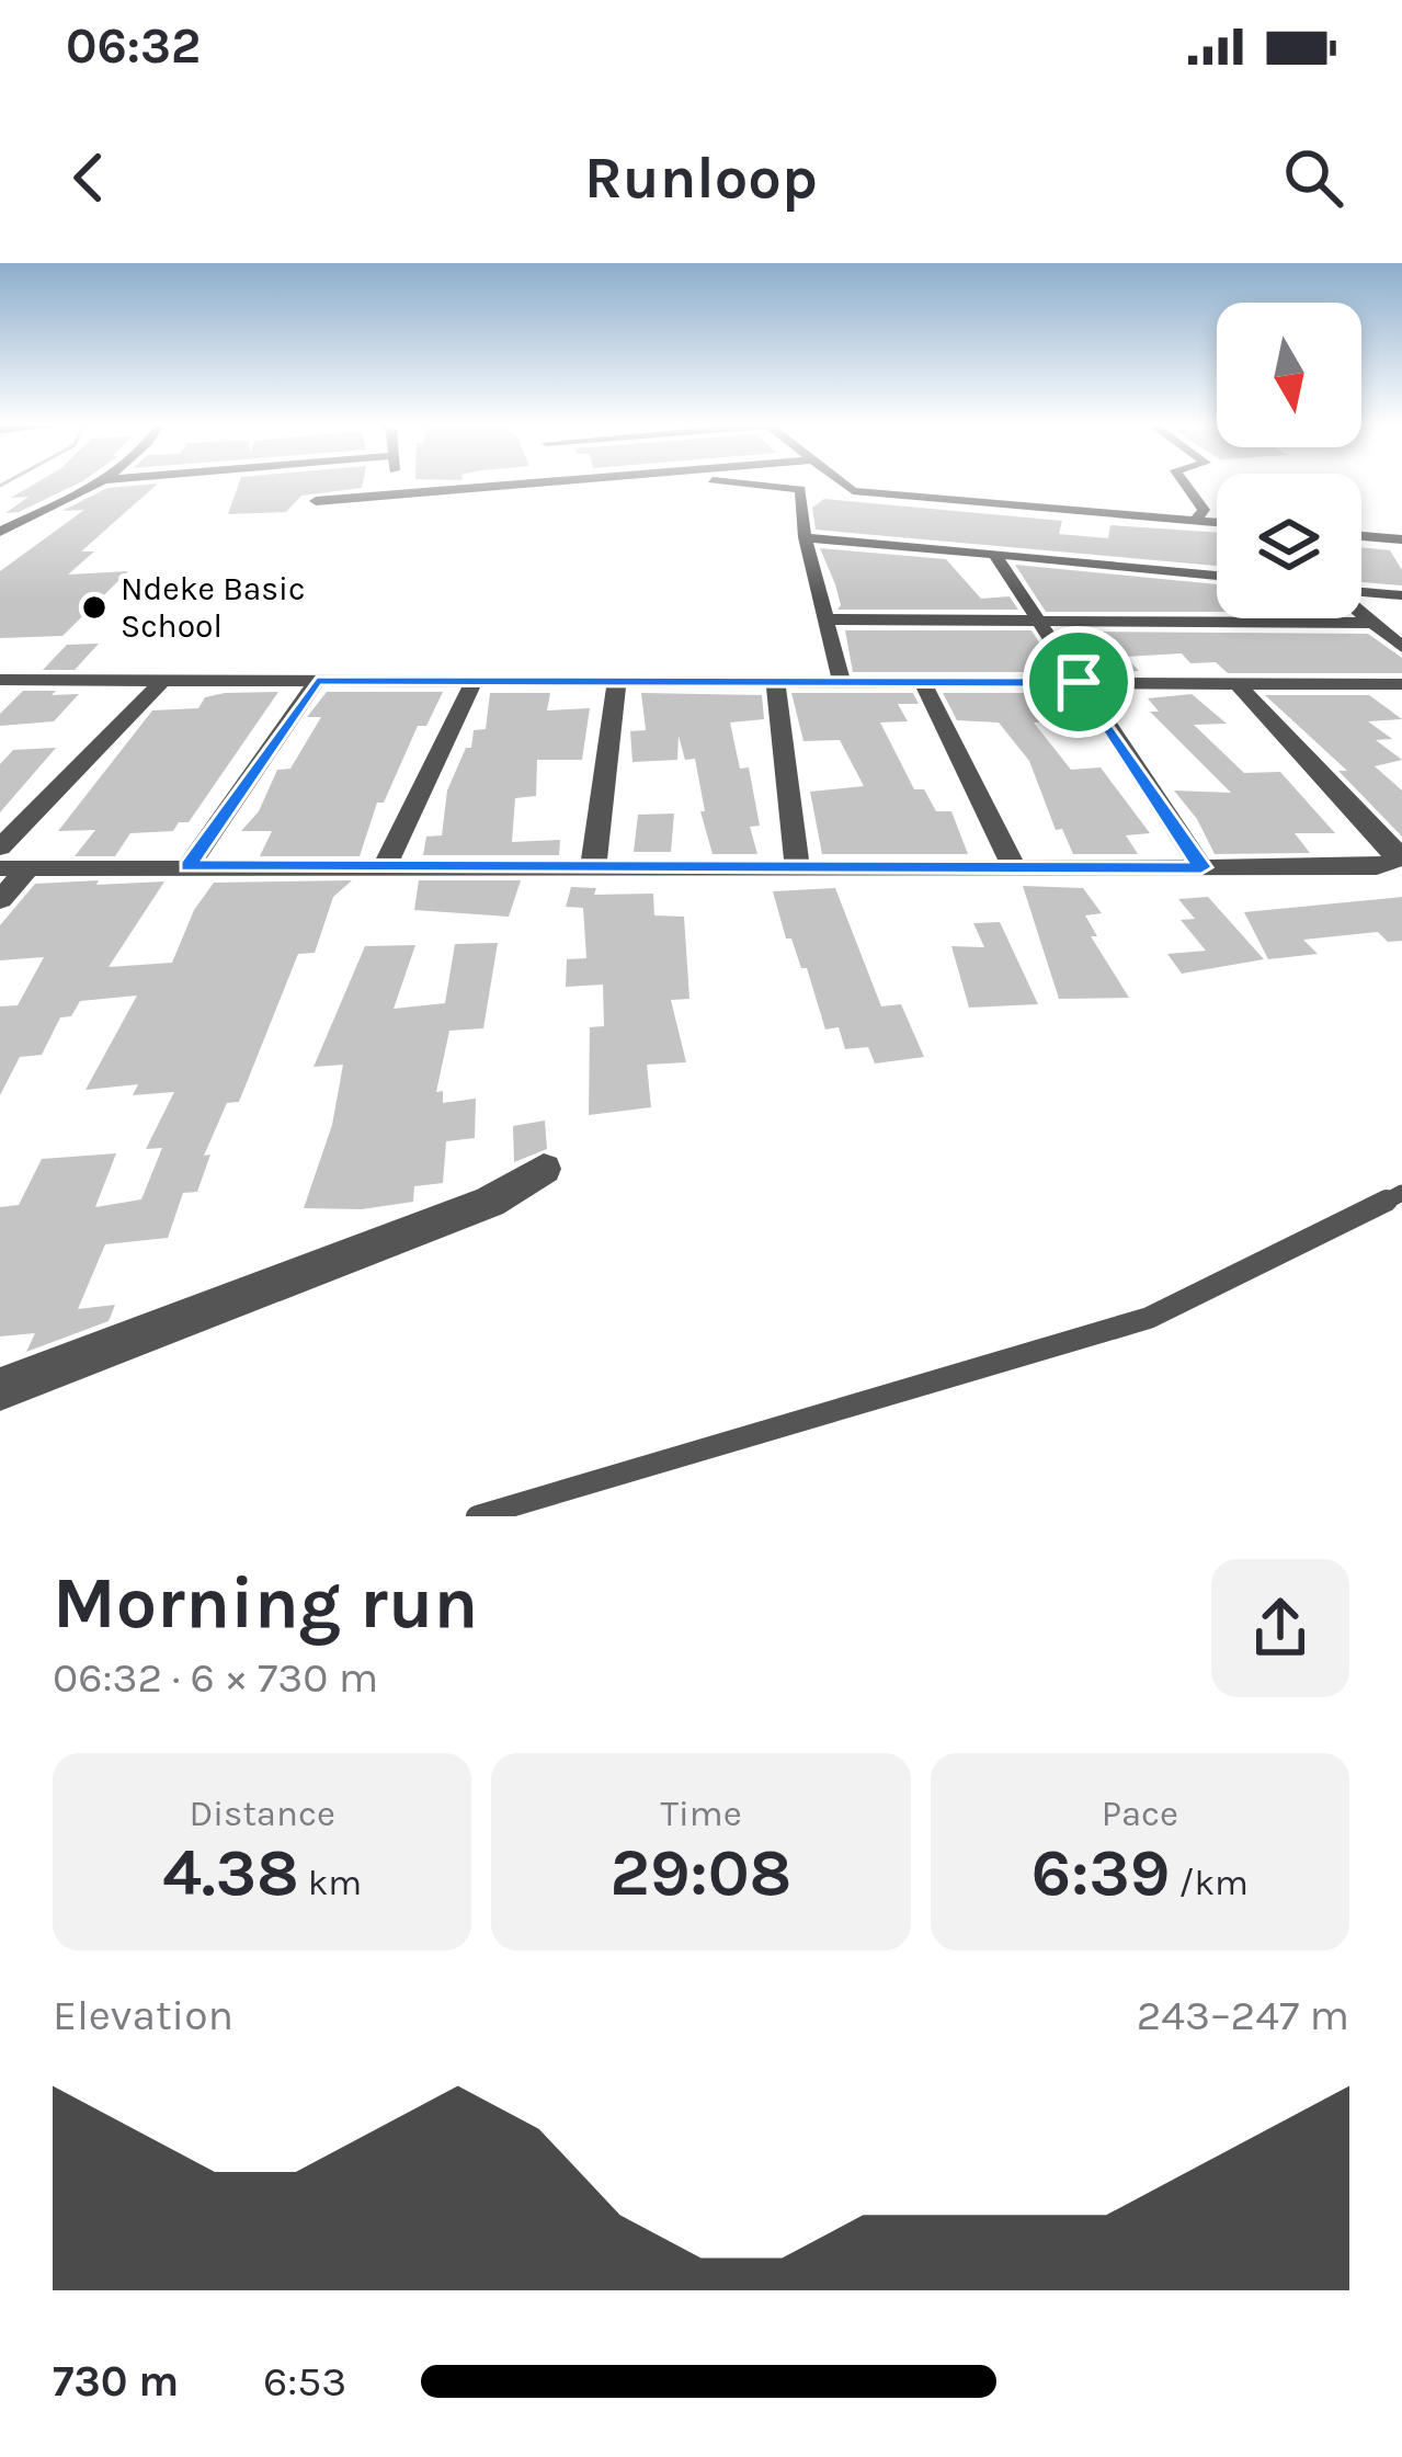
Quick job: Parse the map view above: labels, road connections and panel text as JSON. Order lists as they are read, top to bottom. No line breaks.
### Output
{"places":["Ndeke Basic School"],"north":"bottom","page":{"status":"06:32","header":"Runloop","heading":["Morning run","06:32 · 6 × 730 m"],"stats":[["Distance","4.38 km"],["Time","29:08"],["Pace","6:39 /km"]],"chart":["Elevation","243–247 m"],"list":[{"name":"730 m","note":"6:53"}]}}
